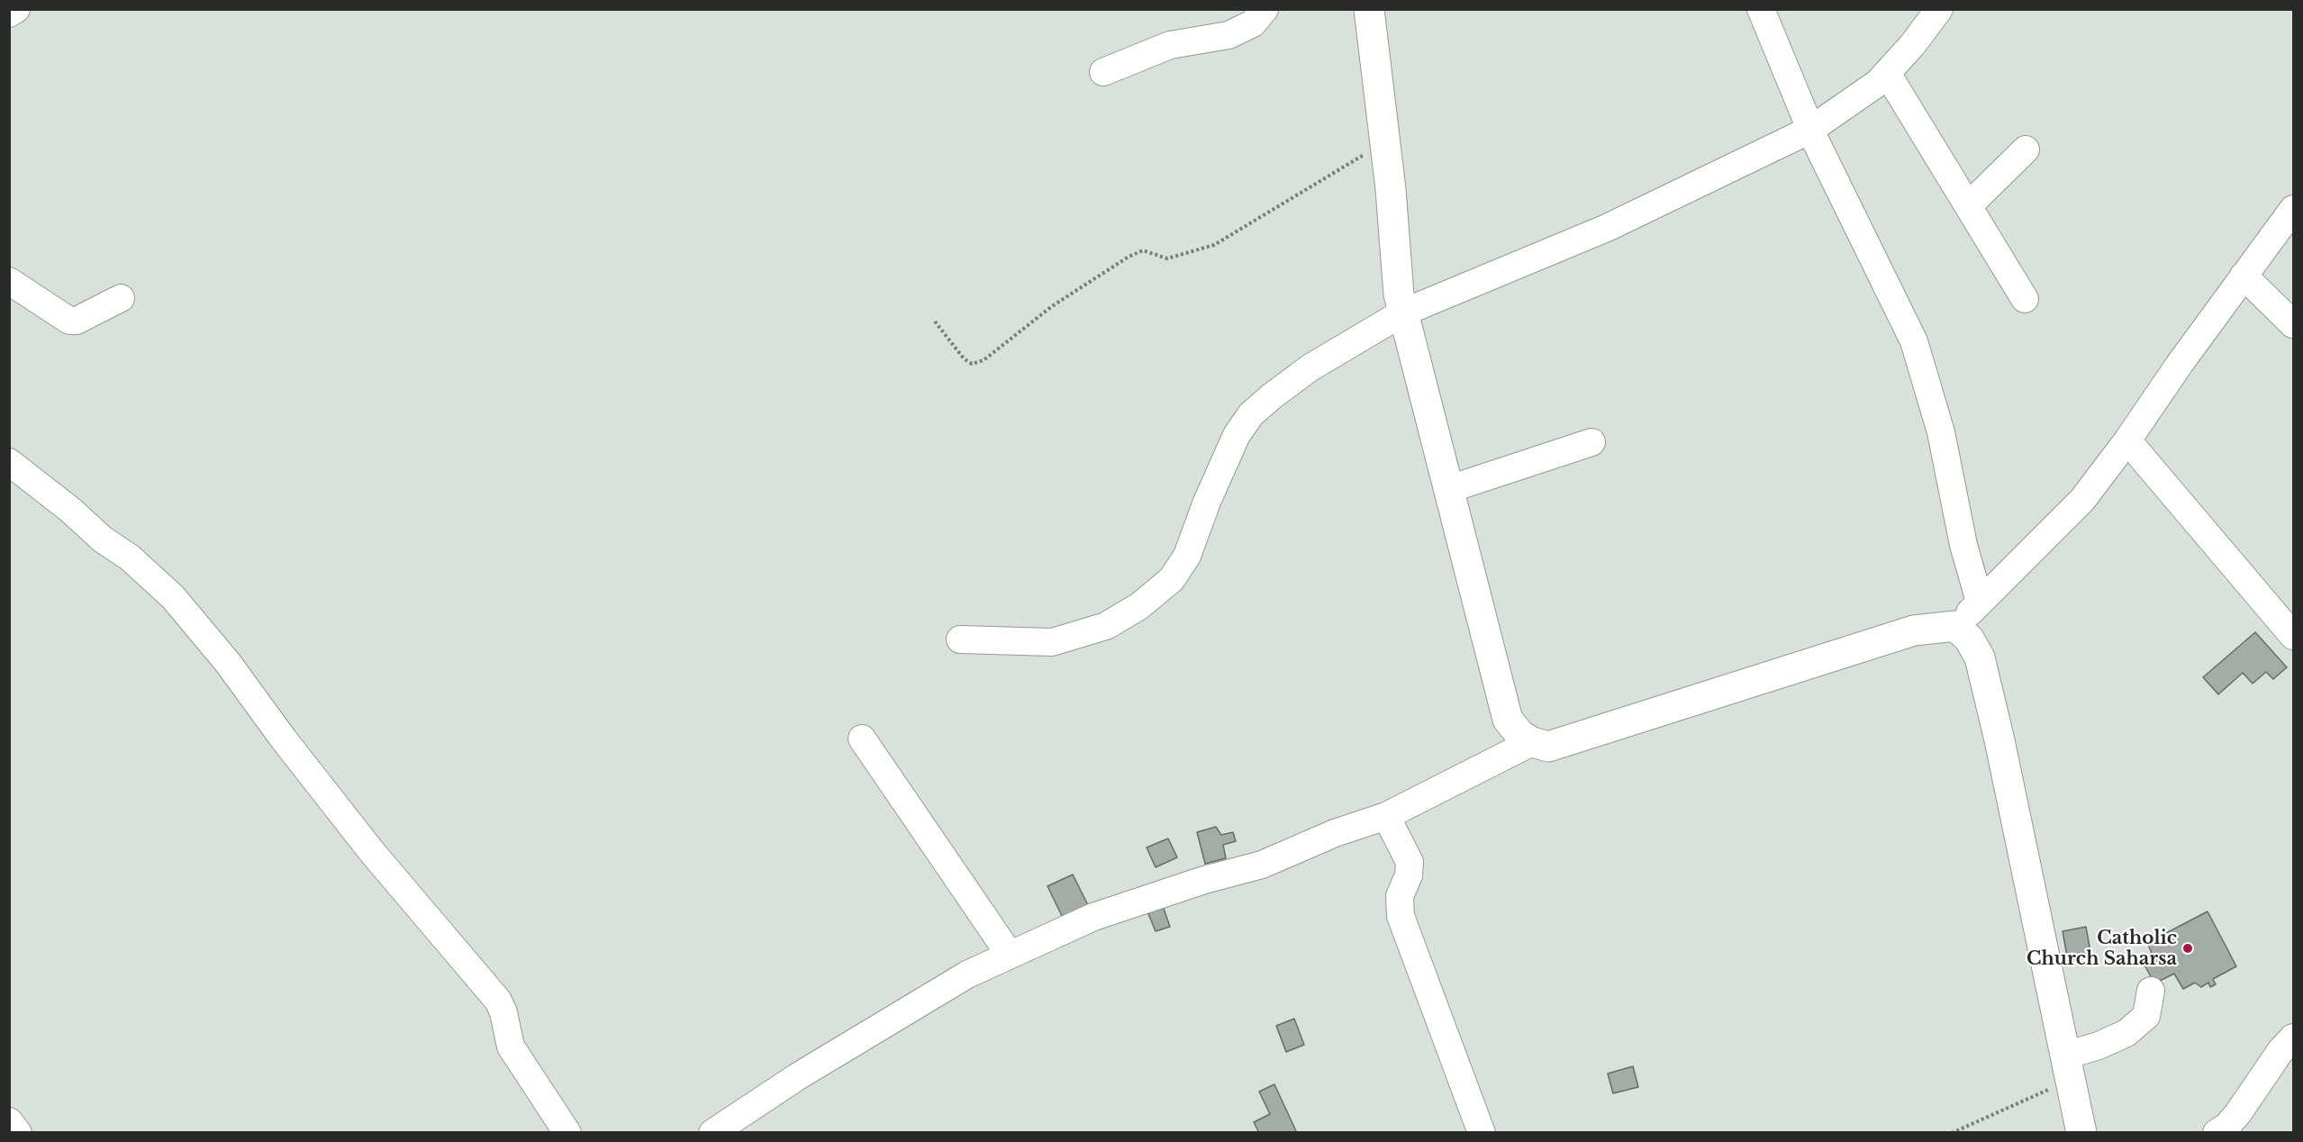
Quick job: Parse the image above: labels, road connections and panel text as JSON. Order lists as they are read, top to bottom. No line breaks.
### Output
{"places":["Catholic Church Saharsa"]}
